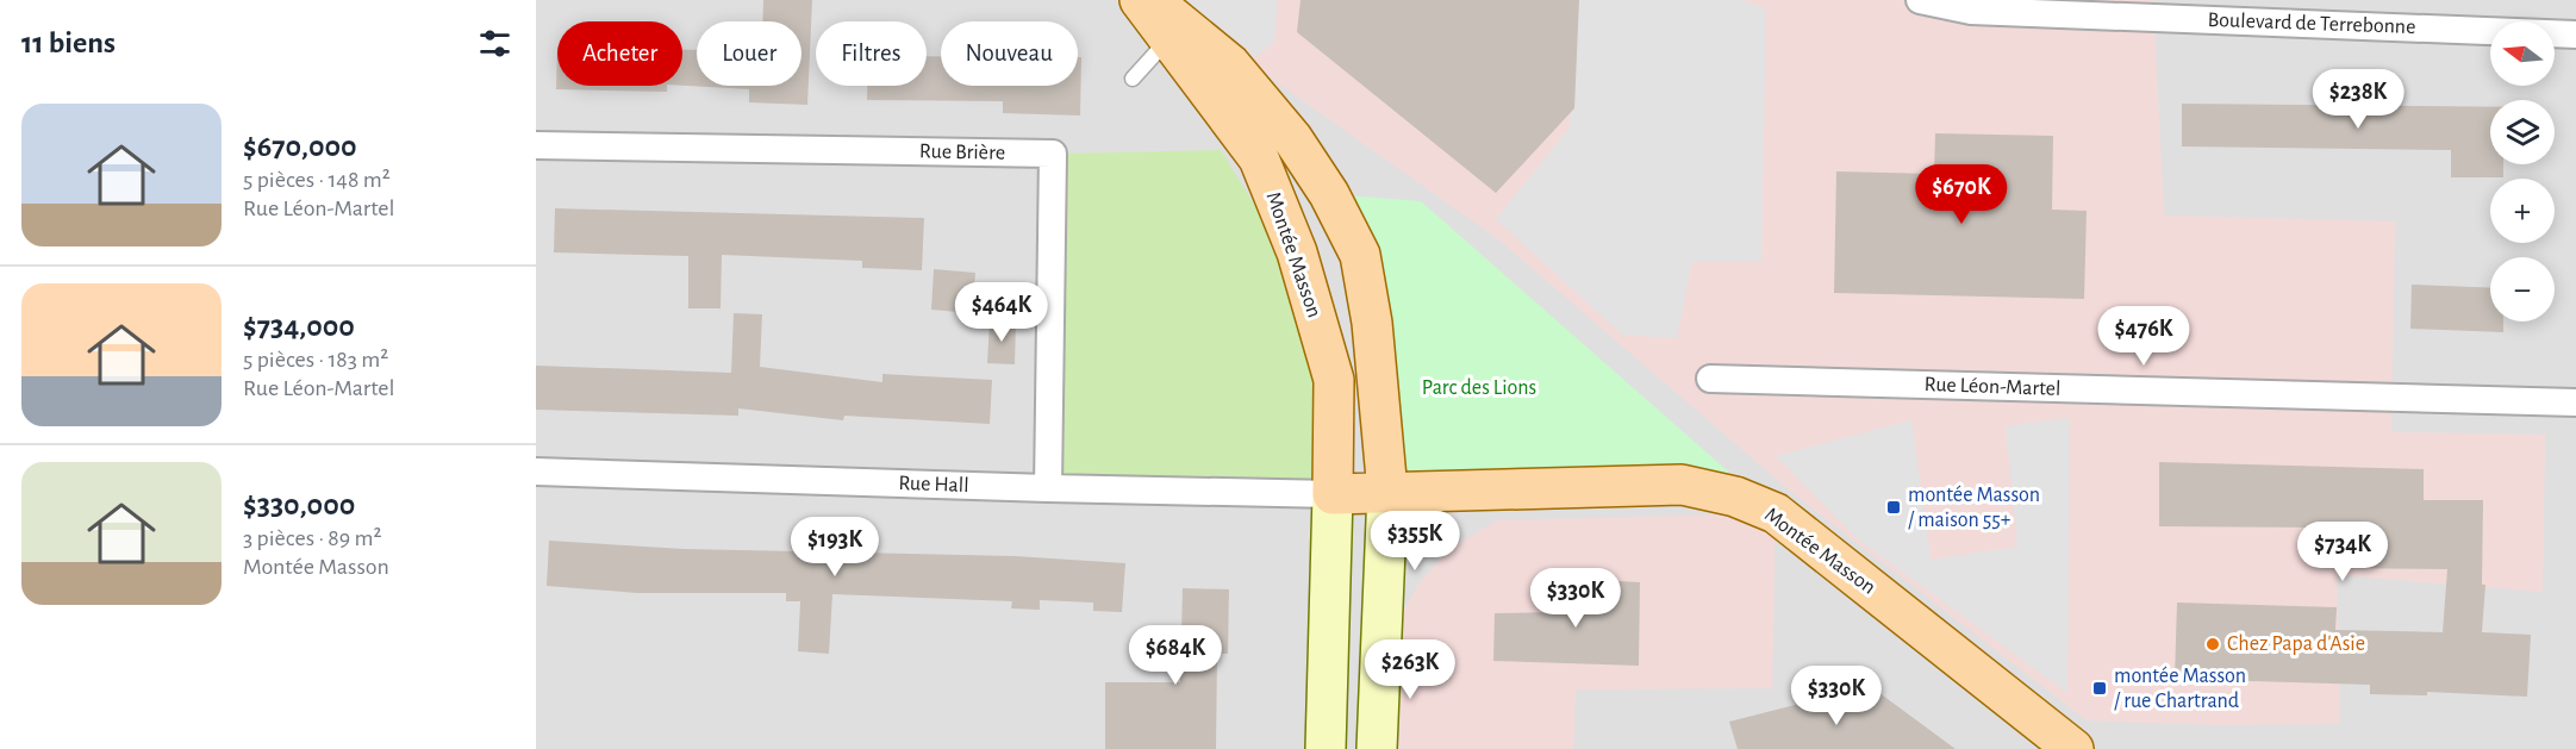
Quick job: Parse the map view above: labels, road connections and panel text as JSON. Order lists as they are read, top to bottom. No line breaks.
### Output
{"streets":{"main road":["Montée Masson"],"street":["Boulevard de Terrebonne","Rue Brière","Rue Léon-Martel","Rue Hall"]},"crossings":[["Rue Brière","Rue Hall"],["Montée Masson","Rue Hall"]],"parks":["Parc des Lions"],"places":{"transit":["montée Masson / maison 55+","montée Masson / rue Chartrand"],"other":["Chez Papa d'Asie"]},"north":"left","page":{"heading":"11 biens","map_buttons":["+","−"],"chip":["Acheter","Louer","Filtres","Nouveau"],"price":["$238K","$670K","$464K","$476K","$355K","$193K","$734K","$330K","$684K","$263K","$330K"],"list":[{"name":"$670,000","note":"5 pièces · 148 m² · Rue Léon-Martel"},{"name":"$734,000","note":"5 pièces · 183 m² · Rue Léon-Martel"},{"name":"$330,000","note":"3 pièces · 89 m² · Montée Masson"}]}}
